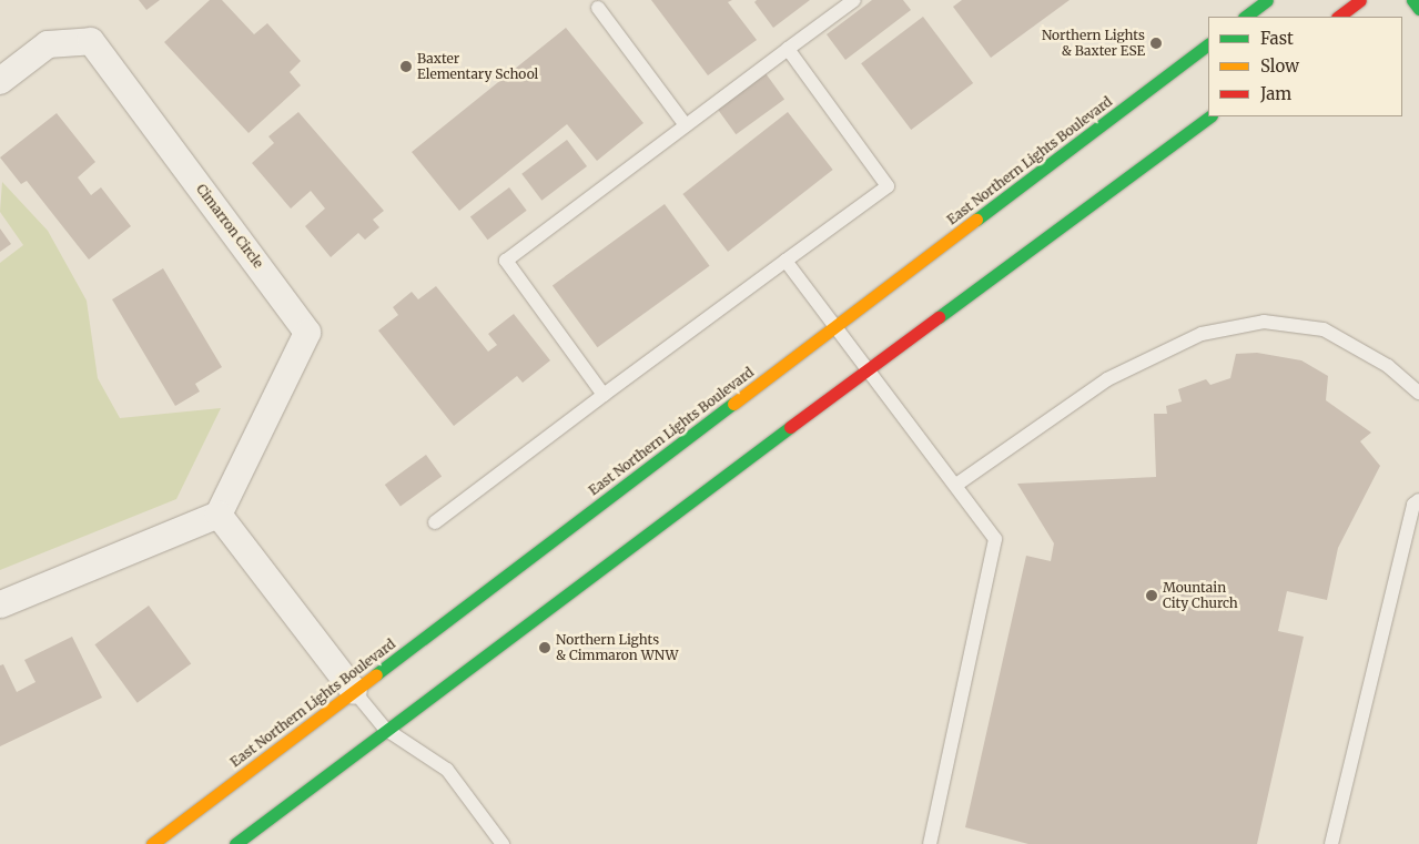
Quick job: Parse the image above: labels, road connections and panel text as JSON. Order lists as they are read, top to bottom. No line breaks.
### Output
{"streets":{"main road":["East Northern Lights Boulevard"],"street":["Cimarron Circle"]},"places":["Northern Lights & Baxter ESE","Baxter Elementary School","Mountain City Church","Northern Lights & Cimmaron WNW"],"legend":["Fast","Slow","Jam"]}
